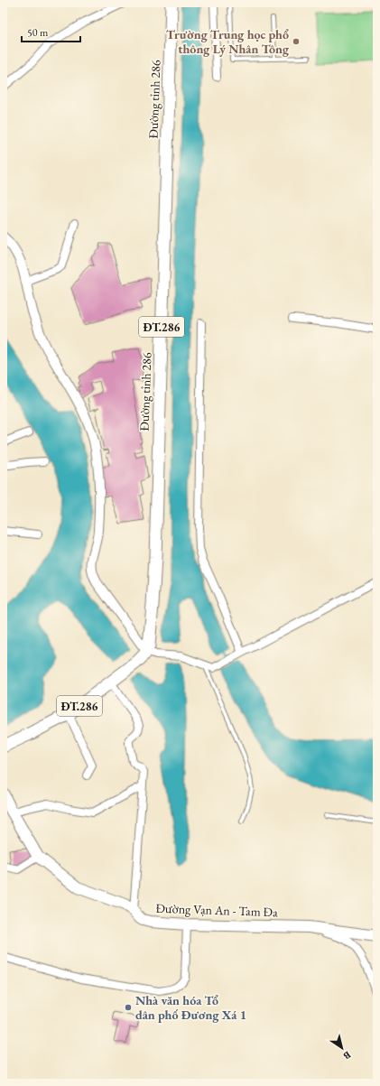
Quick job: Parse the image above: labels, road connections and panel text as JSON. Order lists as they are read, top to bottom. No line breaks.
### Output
{"streets":{"main road":["Đường tỉnh 286","ĐT.286","Đường Vạn An - Tam Đa"]},"crossings":[["Đường tỉnh 286","ĐT.286"]],"places":["Trường Trung học phổ thông Lý Nhân Tông","Nhà văn hóa Tổ dân phố Đương Xá 1"],"scale_bar":"50 m","north":"bottom right"}
